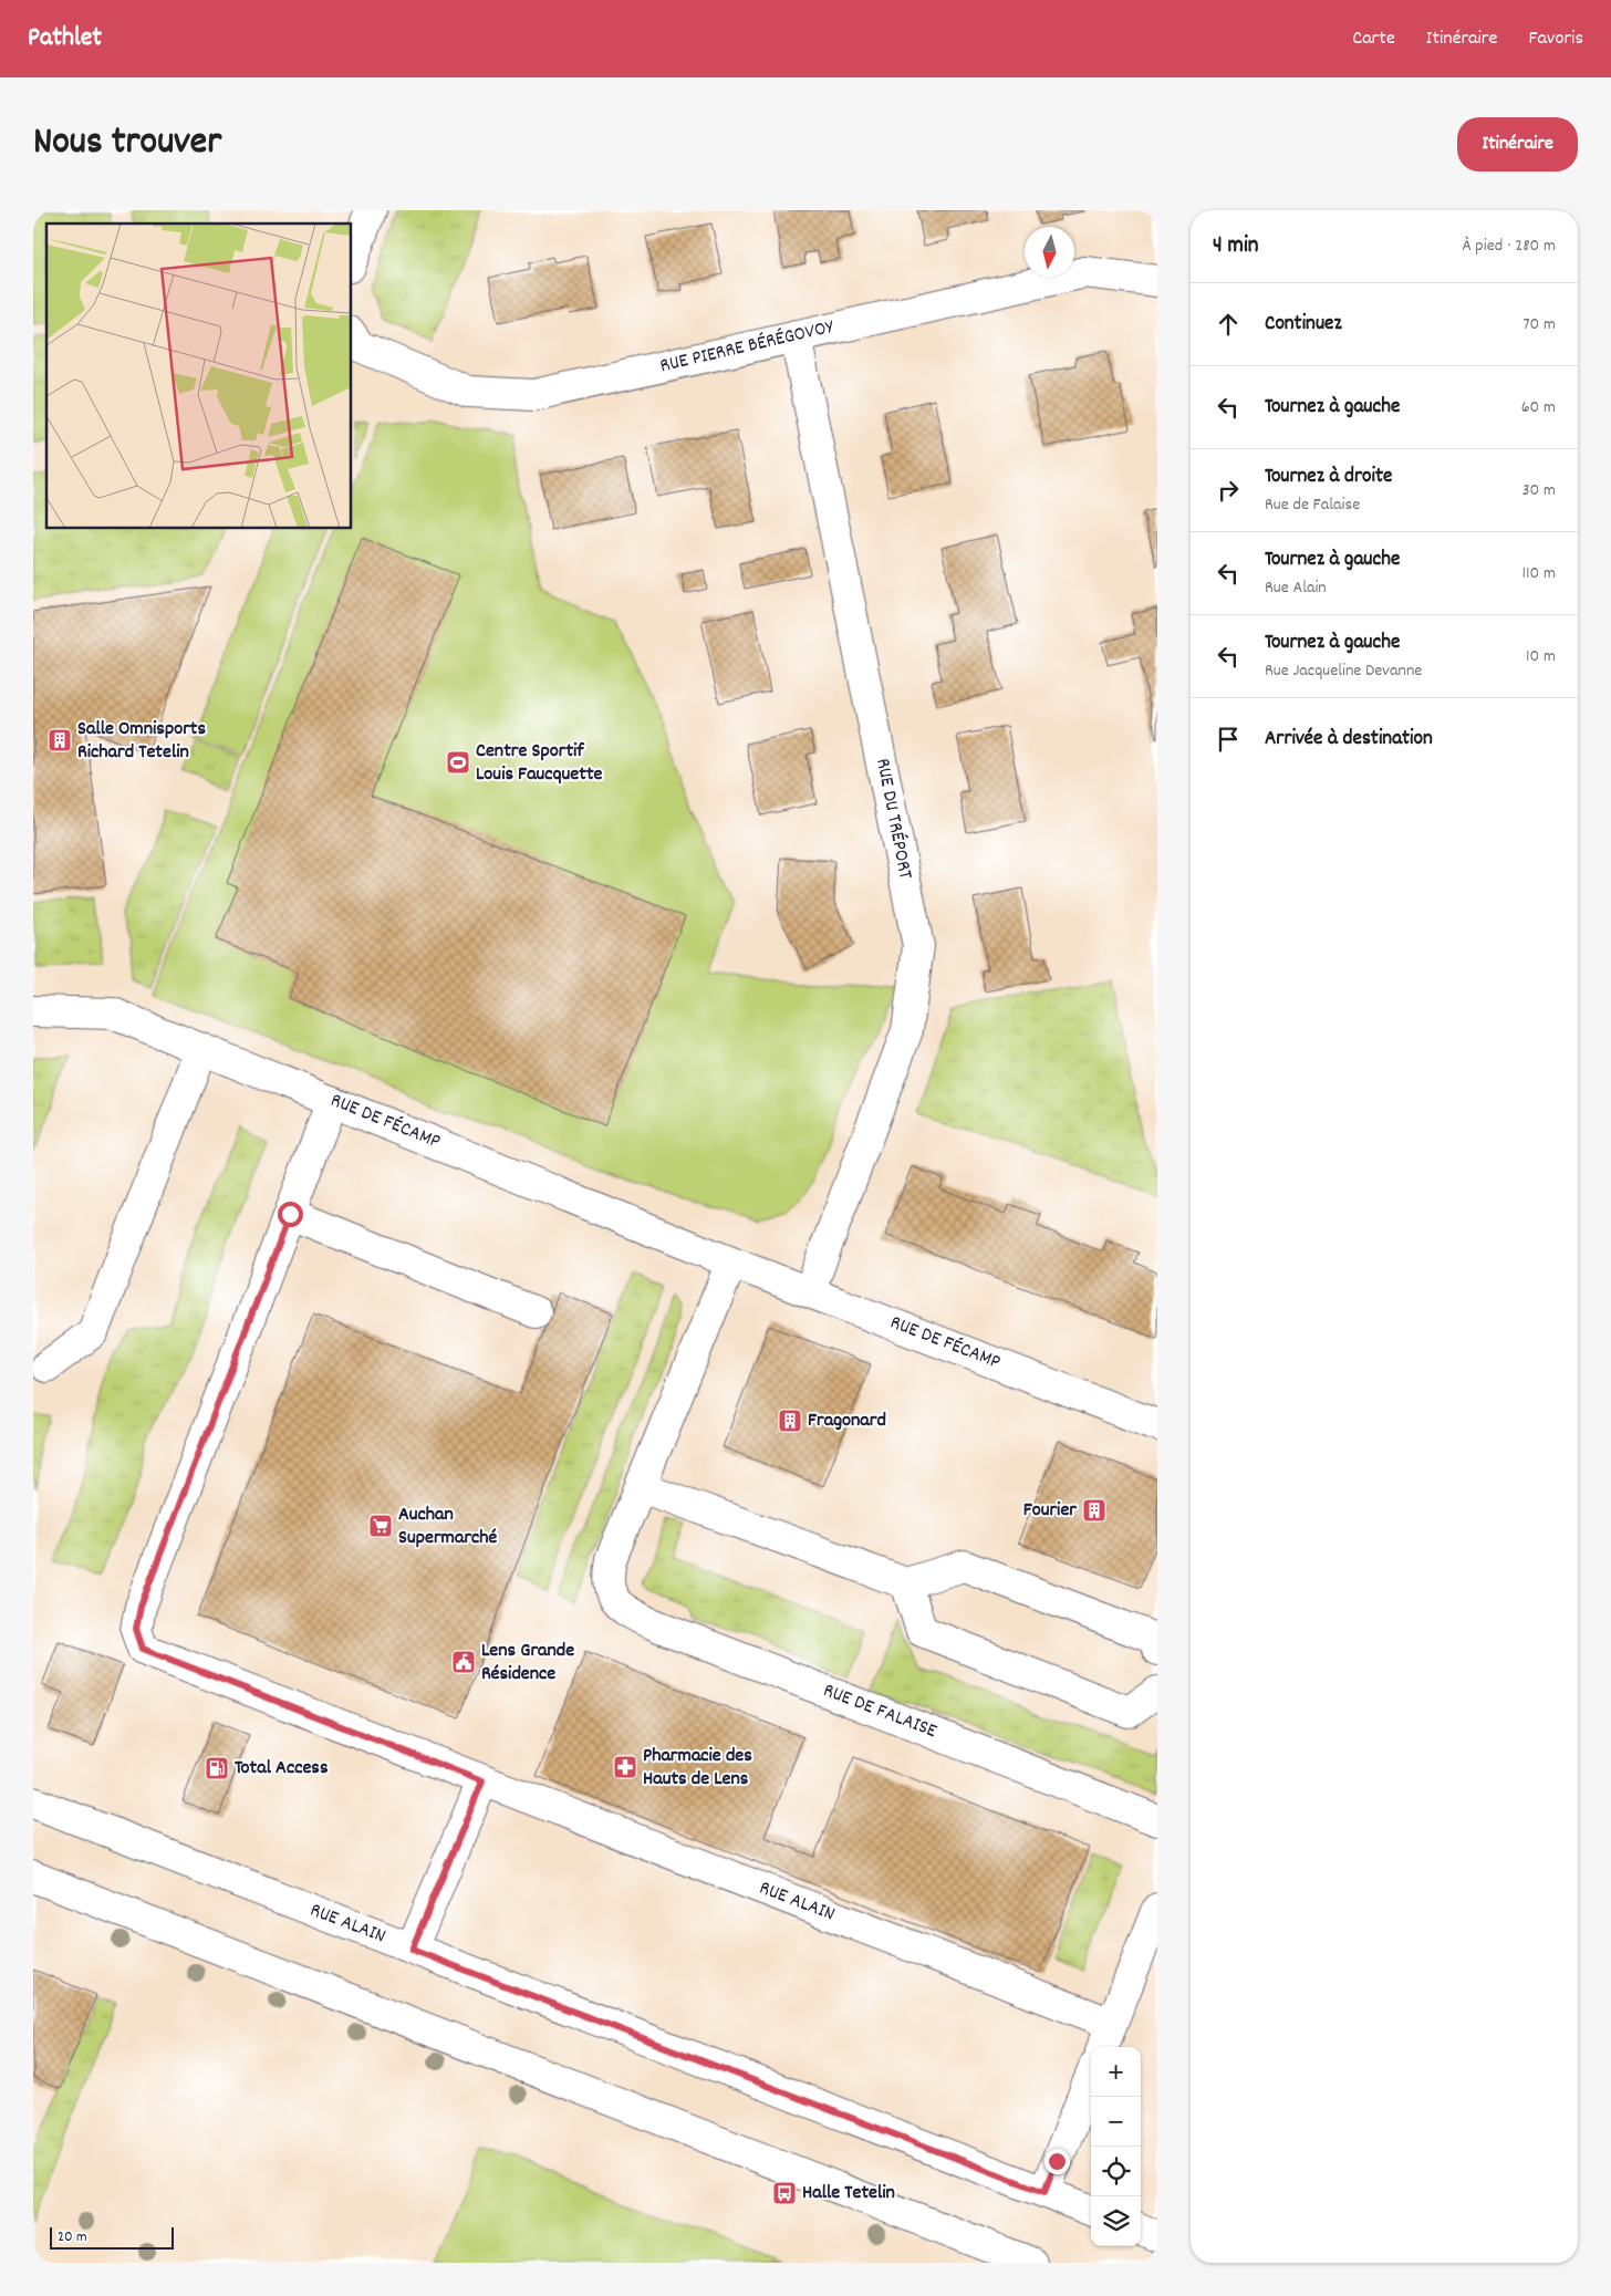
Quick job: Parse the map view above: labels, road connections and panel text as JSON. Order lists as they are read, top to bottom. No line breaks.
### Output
{"streets":{"street":["RUE PIERRE BÉRÉGOVOY","RUE DU TRÉPORT","RUE DE FÉCAMP","RUE DE FALAISE","RUE ALAIN"]},"crossings":[["RUE PIERRE BÉRÉGOVOY","RUE DU TRÉPORT"],["RUE DU TRÉPORT","RUE DE FÉCAMP"]],"places":{"building":["Salle Omnisports Richard Tetelin","Fragonard","Fourier"],"sports":["Centre Sportif Louis Faucquette"],"supermarket":["Auchan Supermarché"],"public building":["Lens Grande Résidence"],"pharmacy":["Pharmacie des Hauts de Lens"],"fuel station":["Total Access"],"bus stop":["Halle Tetelin"]},"scale_bar":"20 m","north":"bottom","page":{"header":"Pathlet","nav":["Carte","Itinéraire","Favoris"],"title":"Nous trouver","buttons":"Itinéraire","heading":["4 min","À pied · 280 m"],"list":[["Continuez","70 m"],["Tournez à gauche","60 m"],["Tournez à droite","Rue de Falaise","30 m"],["Tournez à gauche","Rue Alain","110 m"],["Tournez à gauche","Rue Jacqueline Devanne","10 m"],"Arrivée à destination"],"map_buttons":["+","−"],"scale":"20 m"}}
